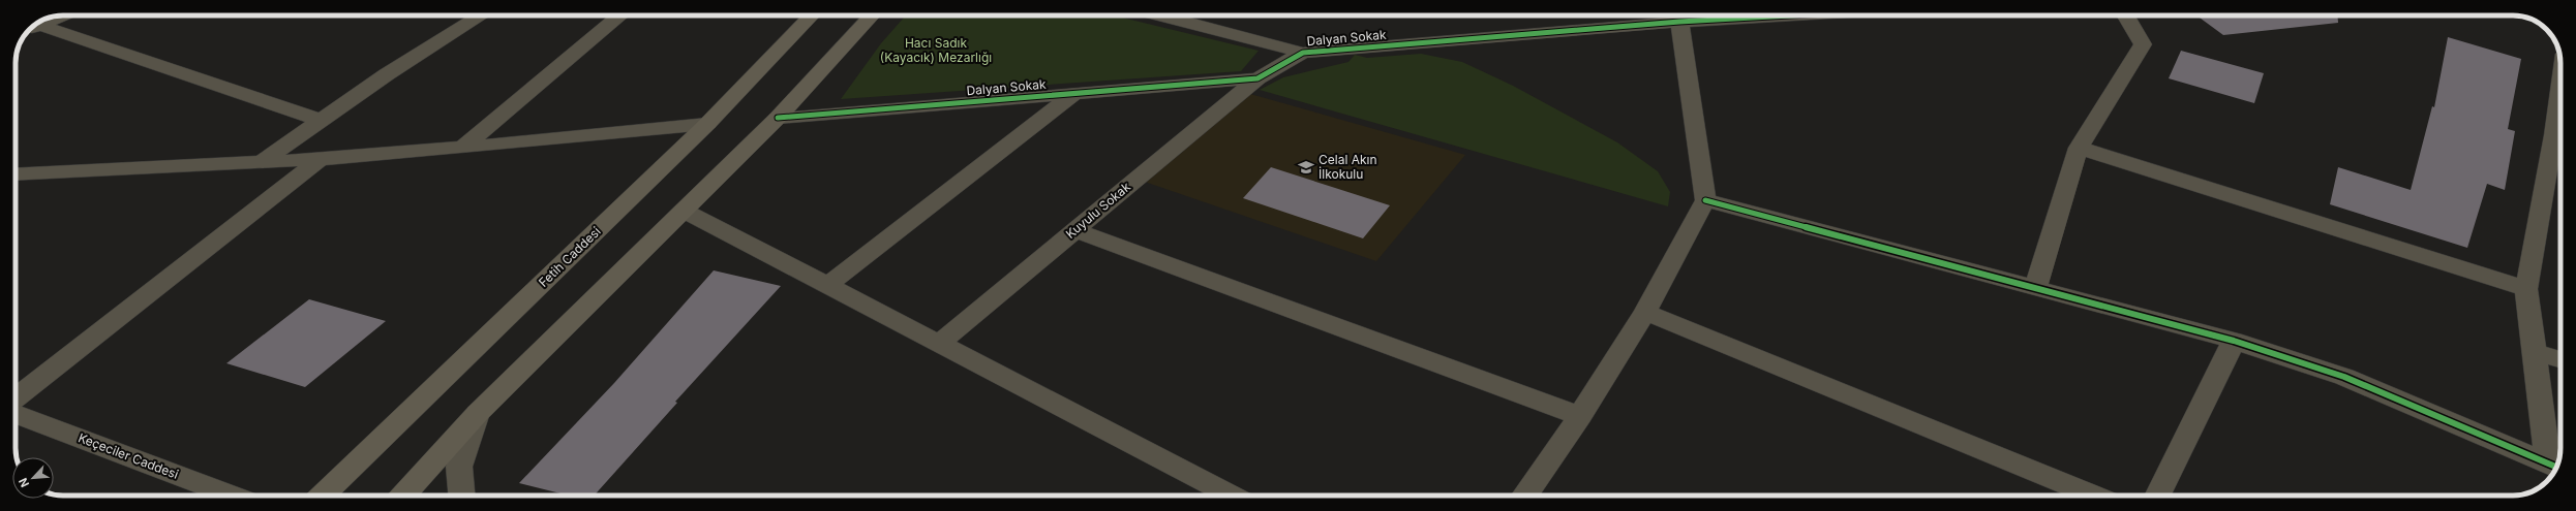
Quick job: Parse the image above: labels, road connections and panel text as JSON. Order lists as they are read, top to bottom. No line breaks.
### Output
{"streets":{"main road":["Fetih Caddesi"],"street":["Dalyan Sokak","Kuyulu Sokak","Keçeciler Caddesi"]},"crossings":[["Dalyan Sokak","Kuyulu Sokak"]],"parks":["Hacı Sadık (Kayacık) Mezarlığı"],"places":{"school or university":["Celal Akın İlkokulu"]},"north":"bottom left"}
